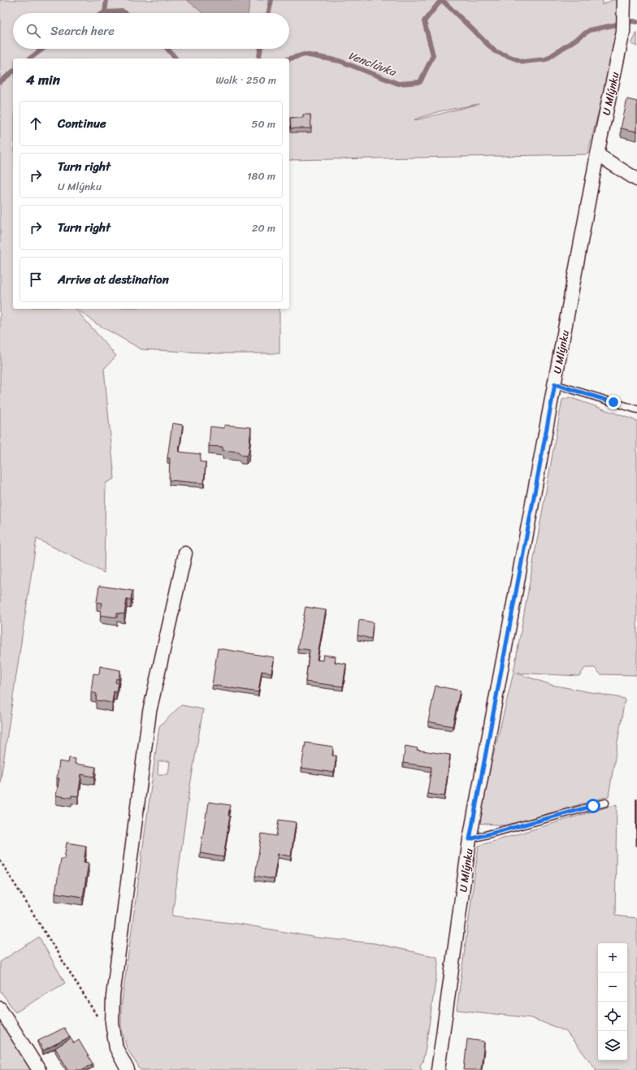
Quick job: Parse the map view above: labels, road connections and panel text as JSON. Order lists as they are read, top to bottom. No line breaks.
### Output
{"streets":{"street":["U Mlýnku"]},"water":["Venclůvka"],"page":{"search":"Search here","heading":["4 min","Walk · 250 m"],"list":[["Continue","50 m"],["Turn right","U Mlýnku","180 m"],["Turn right","20 m"],"Arrive at destination"],"map_buttons":["+","−"]}}
